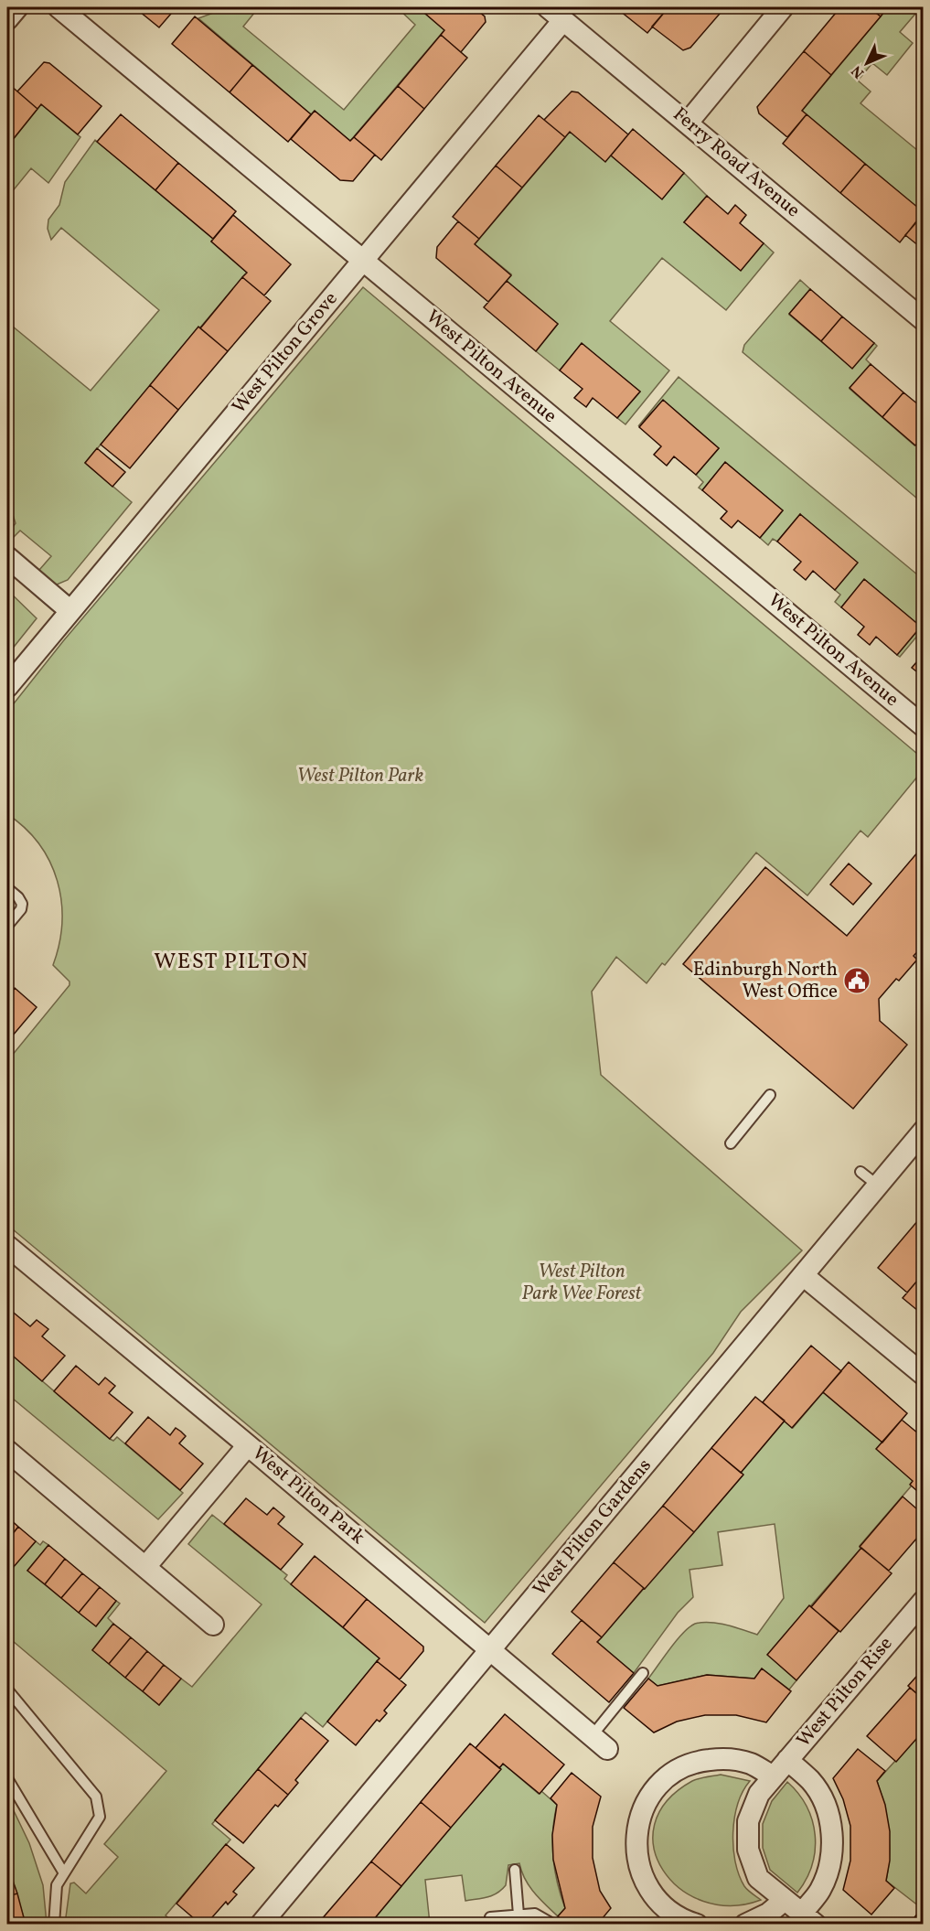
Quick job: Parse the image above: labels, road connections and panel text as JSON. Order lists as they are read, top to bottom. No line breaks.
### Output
{"streets":{"street":["Ferry Road Avenue","West Pilton Grove","West Pilton Avenue","West Pilton Park","West Pilton Gardens","West Pilton Rise"]},"crossings":[["Ferry Road Avenue","West Pilton Grove"],["West Pilton Grove","West Pilton Avenue"],["West Pilton Park","West Pilton Gardens"]],"districts":["WEST PILTON"],"parks":["West Pilton Park","West Pilton Park Wee Forest"],"places":{"public building":["Edinburgh North West Office"]},"north":"bottom left"}
